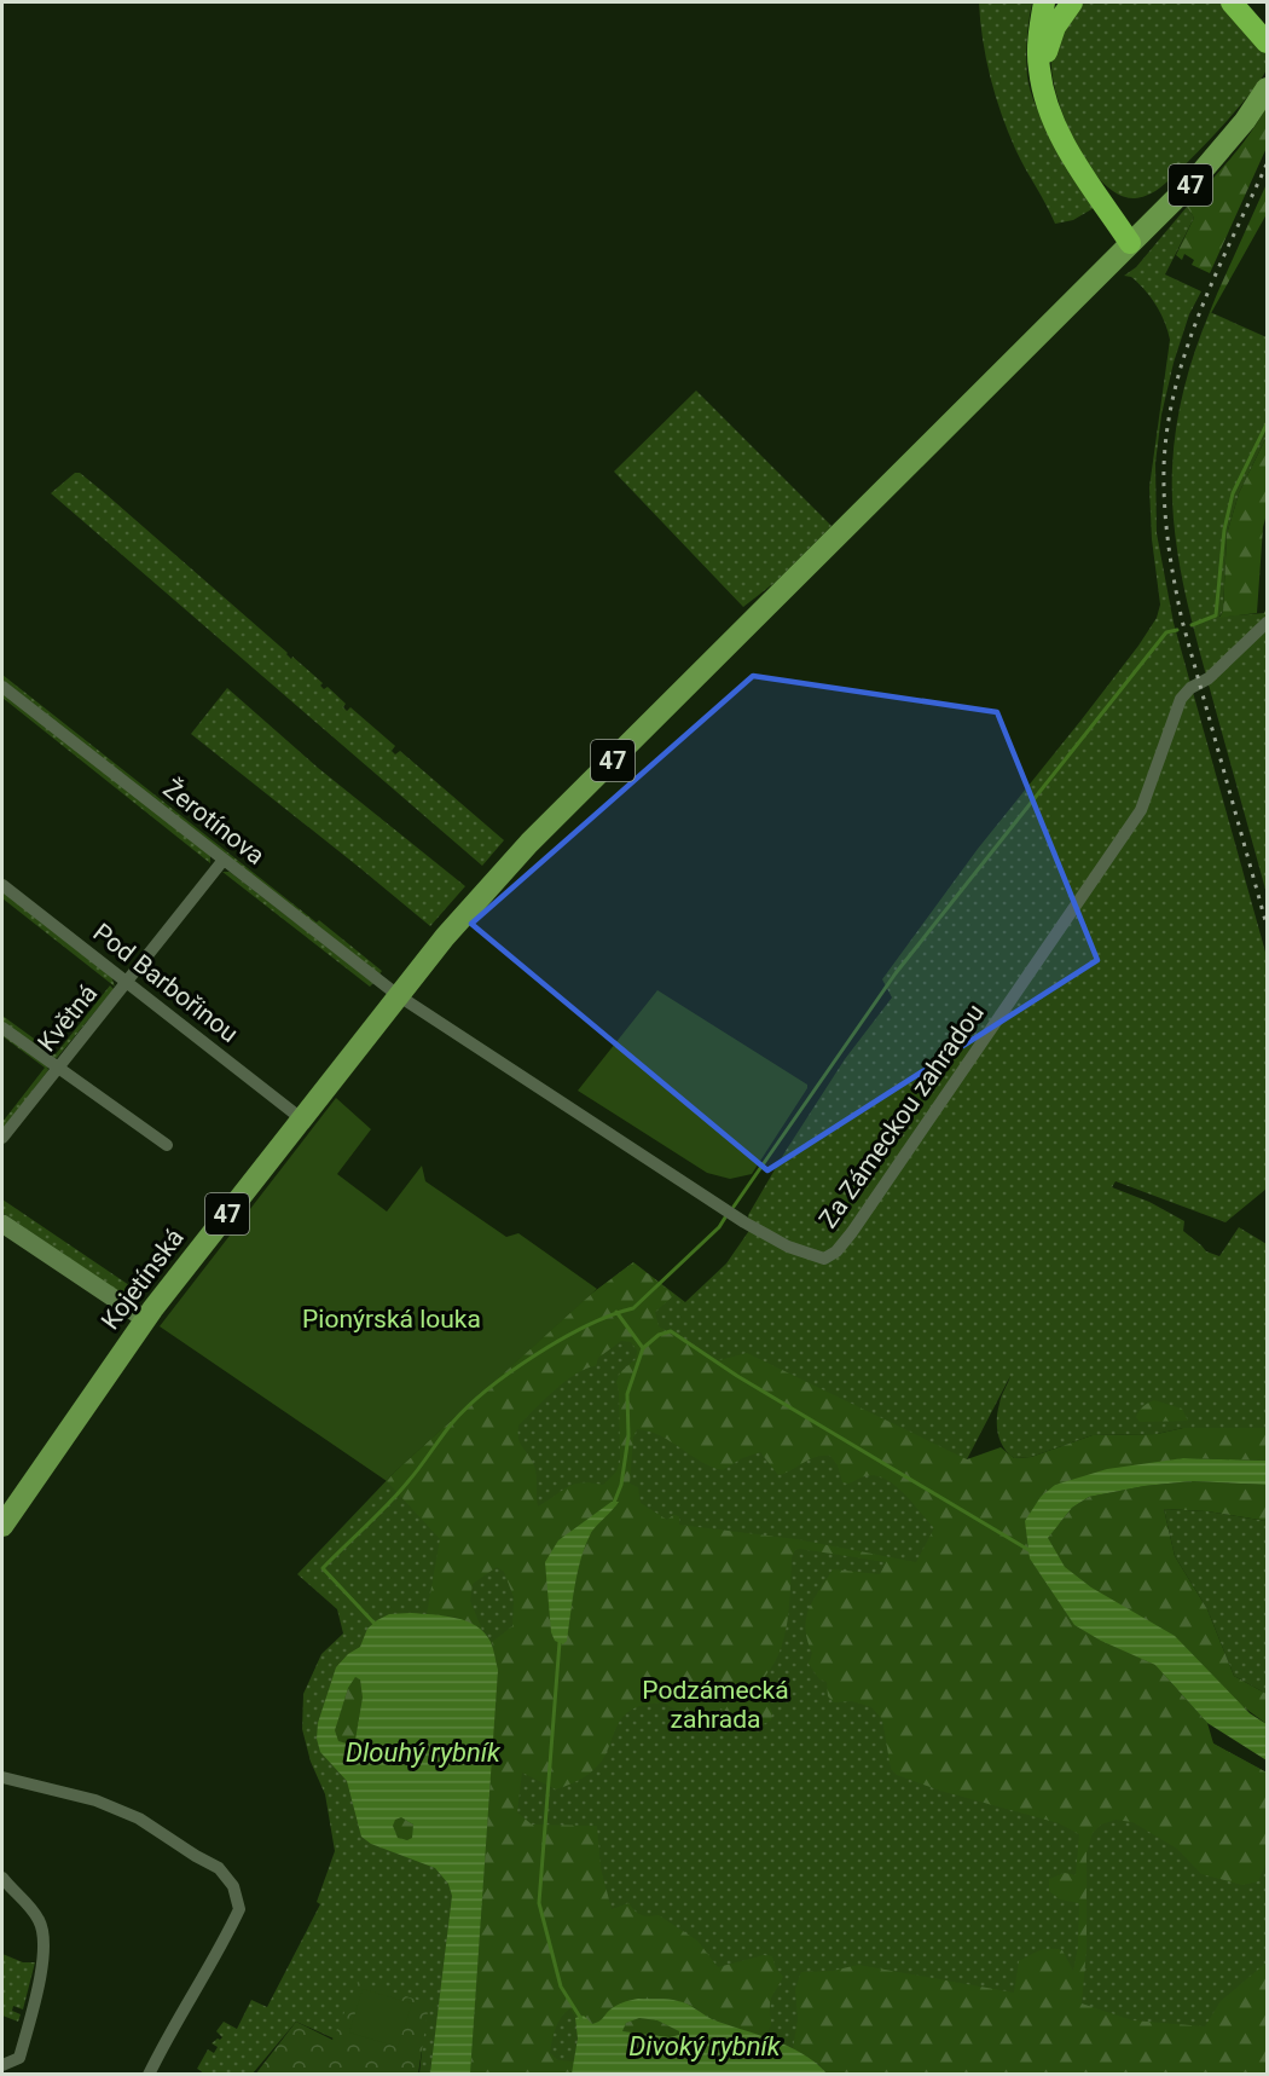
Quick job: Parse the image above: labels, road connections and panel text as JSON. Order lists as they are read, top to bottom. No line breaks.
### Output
{"streets":{"main road":["47","Kojetínská"],"street":["Žerotínova","Pod Barbořinou","Květná","Za Zámeckou zahradou"]},"crossings":[["47","Kojetínská"],["Žerotínova","Květná"],["Žerotínova","Za Zámeckou zahradou"],["Žerotínova","Kojetínská"],["Pod Barbořinou","Květná"],["Pod Barbořinou","Kojetínská"],["Za Zámeckou zahradou","Kojetínská"]],"water":["Dlouhý rybník","Divoký rybník"],"parks":["Pionýrská louka","Podzámecká zahrada"]}
